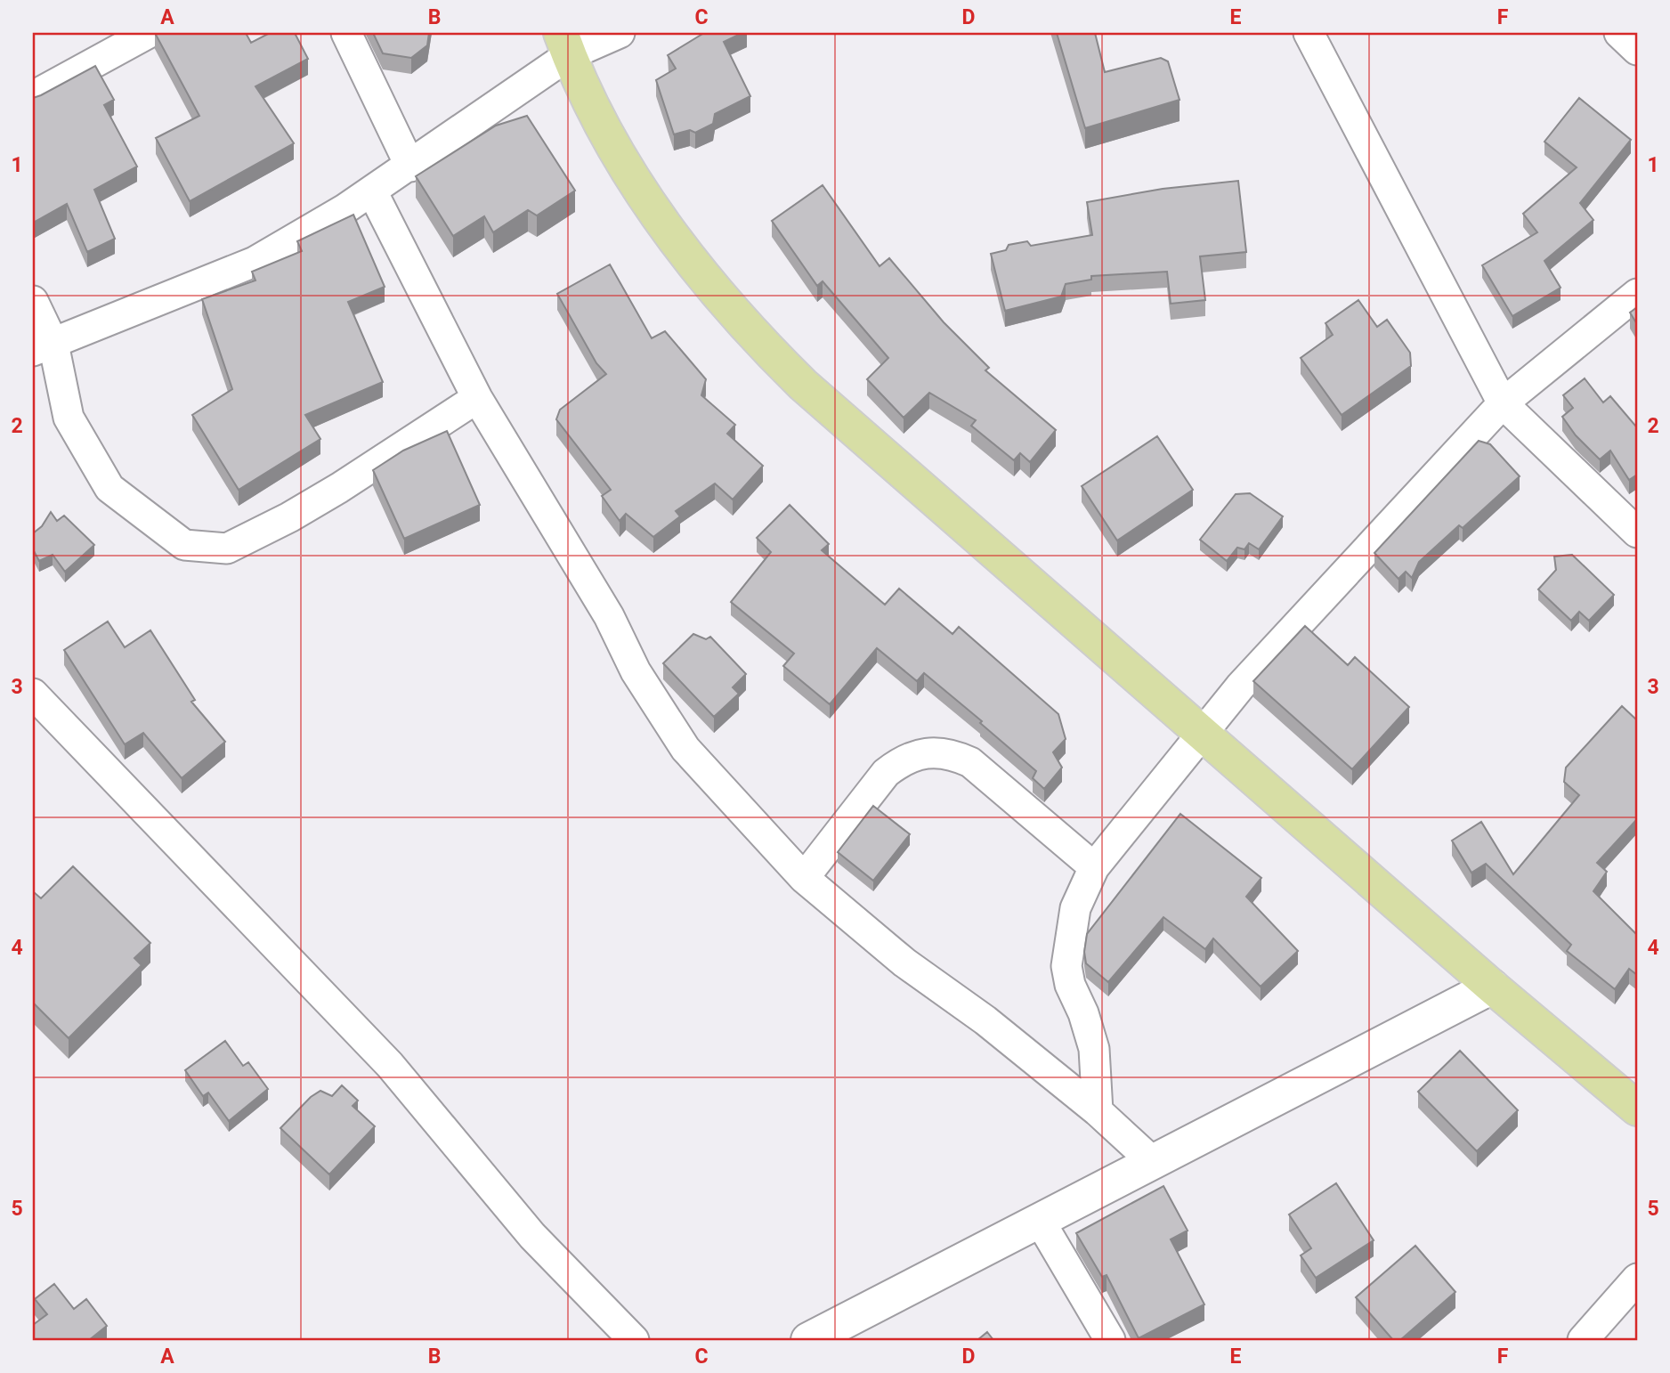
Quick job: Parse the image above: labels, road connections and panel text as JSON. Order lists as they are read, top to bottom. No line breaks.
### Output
{"grid":{"columns":["A","B","C","D","E","F"],"rows":["1","2","3","4","5"]}}
